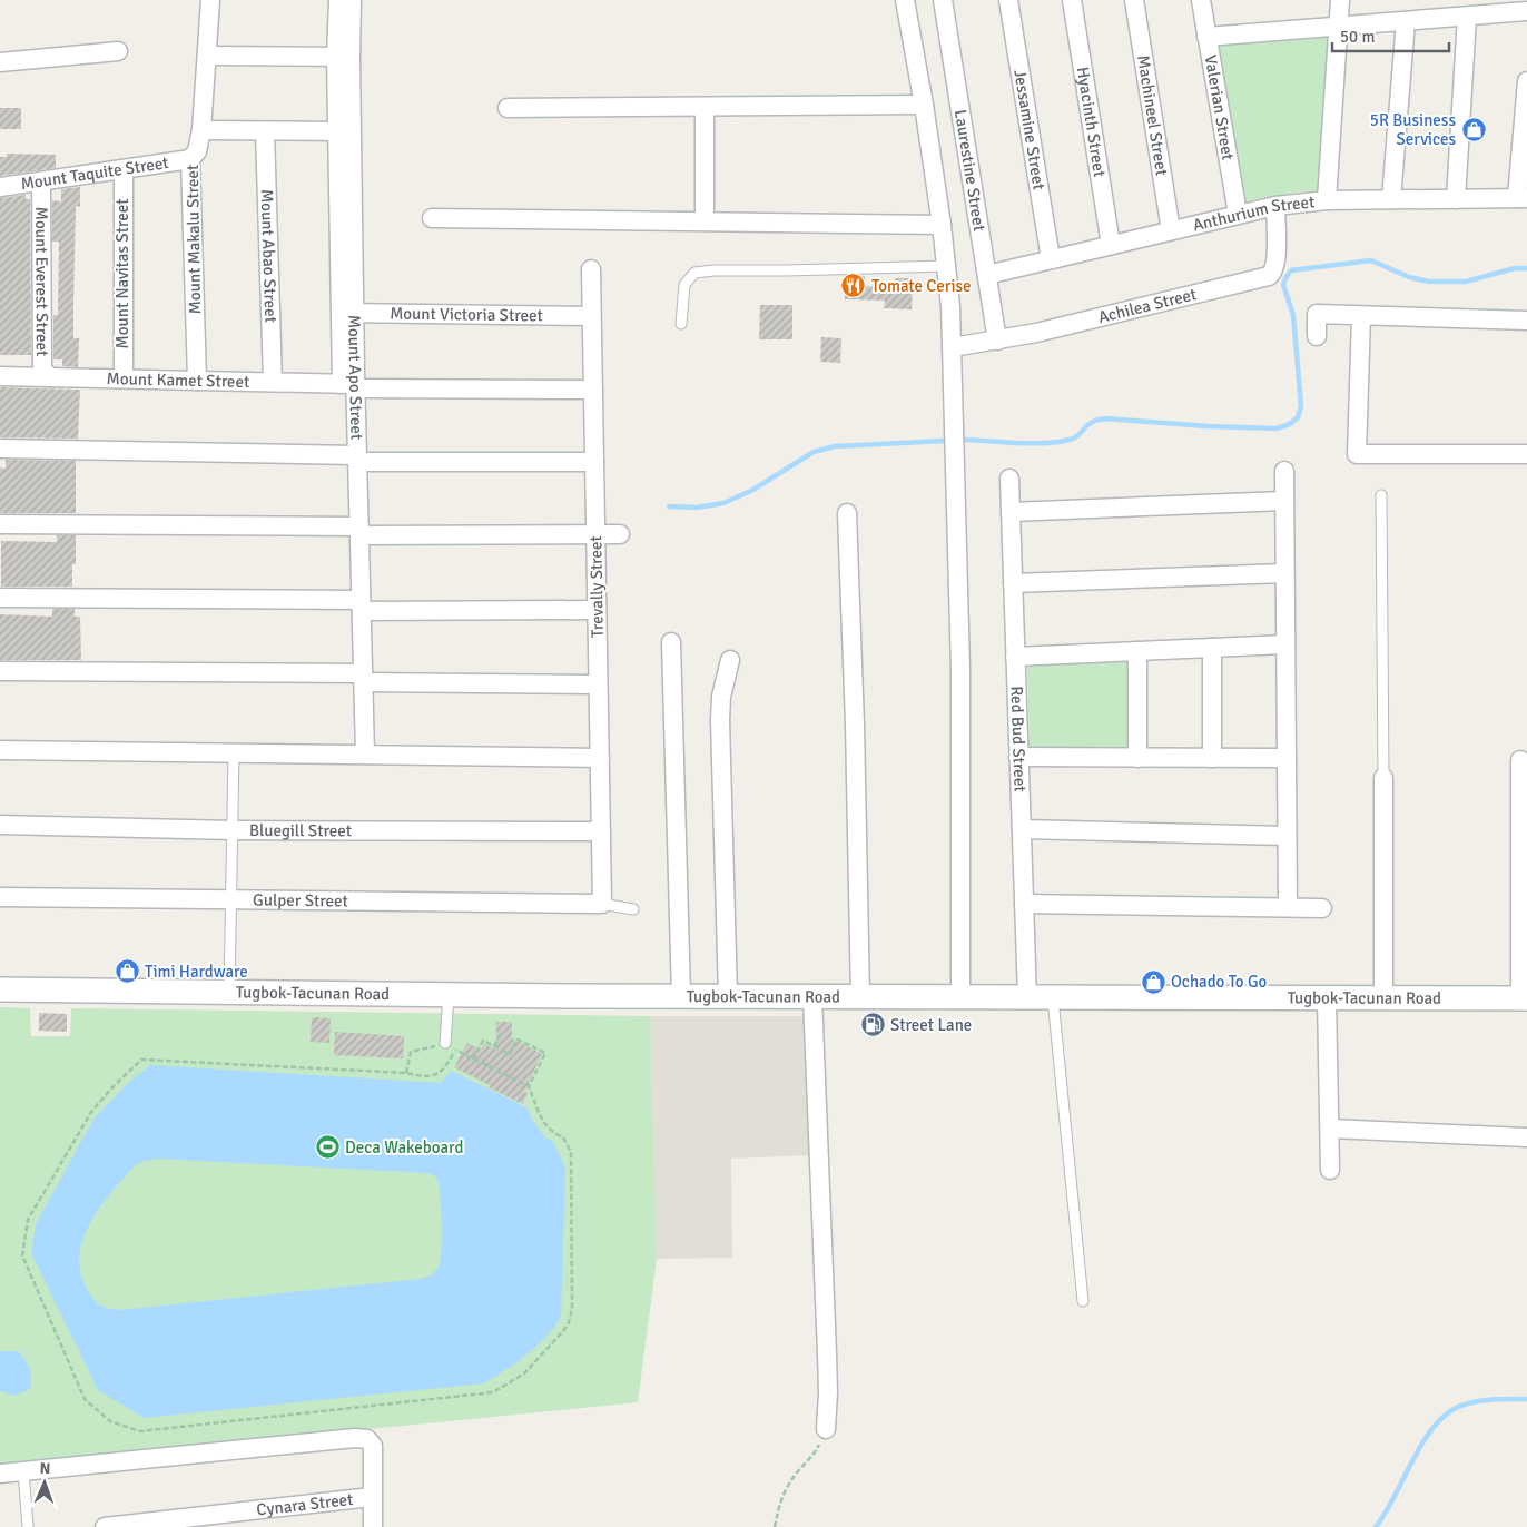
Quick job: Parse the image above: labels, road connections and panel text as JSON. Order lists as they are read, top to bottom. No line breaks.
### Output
{"streets":{"street":["Valerian Street","Machineel Street","Hyacinth Street","Jessamine Street","Laurestine Street","Mount Taquite Street","Anthurium Street","Mount Makalu Street","Mount Abao Street","Mount Navitas Street","Mount Everest Street","Achilea Street","Mount Victoria Street","Mount Apo Street","Mount Kamet Street","Trevally Street","Red Bud Street","Bluegill Street","Gulper Street","Tugbok-Tacunan Road","Cynara Street"]},"crossings":[["Valerian Street","Anthurium Street"],["Machineel Street","Anthurium Street"],["Hyacinth Street","Anthurium Street"],["Jessamine Street","Anthurium Street"],["Laurestine Street","Anthurium Street"],["Laurestine Street","Achilea Street"],["Mount Taquite Street","Mount Makalu Street"],["Mount Taquite Street","Mount Navitas Street"],["Mount Taquite Street","Mount Everest Street"],["Anthurium Street","Achilea Street"],["Mount Makalu Street","Mount Kamet Street"],["Mount Abao Street","Mount Kamet Street"],["Mount Navitas Street","Mount Kamet Street"],["Mount Everest Street","Mount Kamet Street"],["Mount Victoria Street","Mount Apo Street"],["Mount Victoria Street","Trevally Street"],["Mount Apo Street","Mount Kamet Street"],["Mount Kamet Street","Trevally Street"],["Trevally Street","Bluegill Street"],["Trevally Street","Gulper Street"],["Red Bud Street","Tugbok-Tacunan Road"]],"places":{"shop":["5R Business Services","Timi Hardware","Ochado To Go"],"restaurant":["Tomate Cerise"],"fuel station":["Street Lane"],"sports":["Deca Wakeboard"]},"scale_bar":"50 m","north":"top"}
